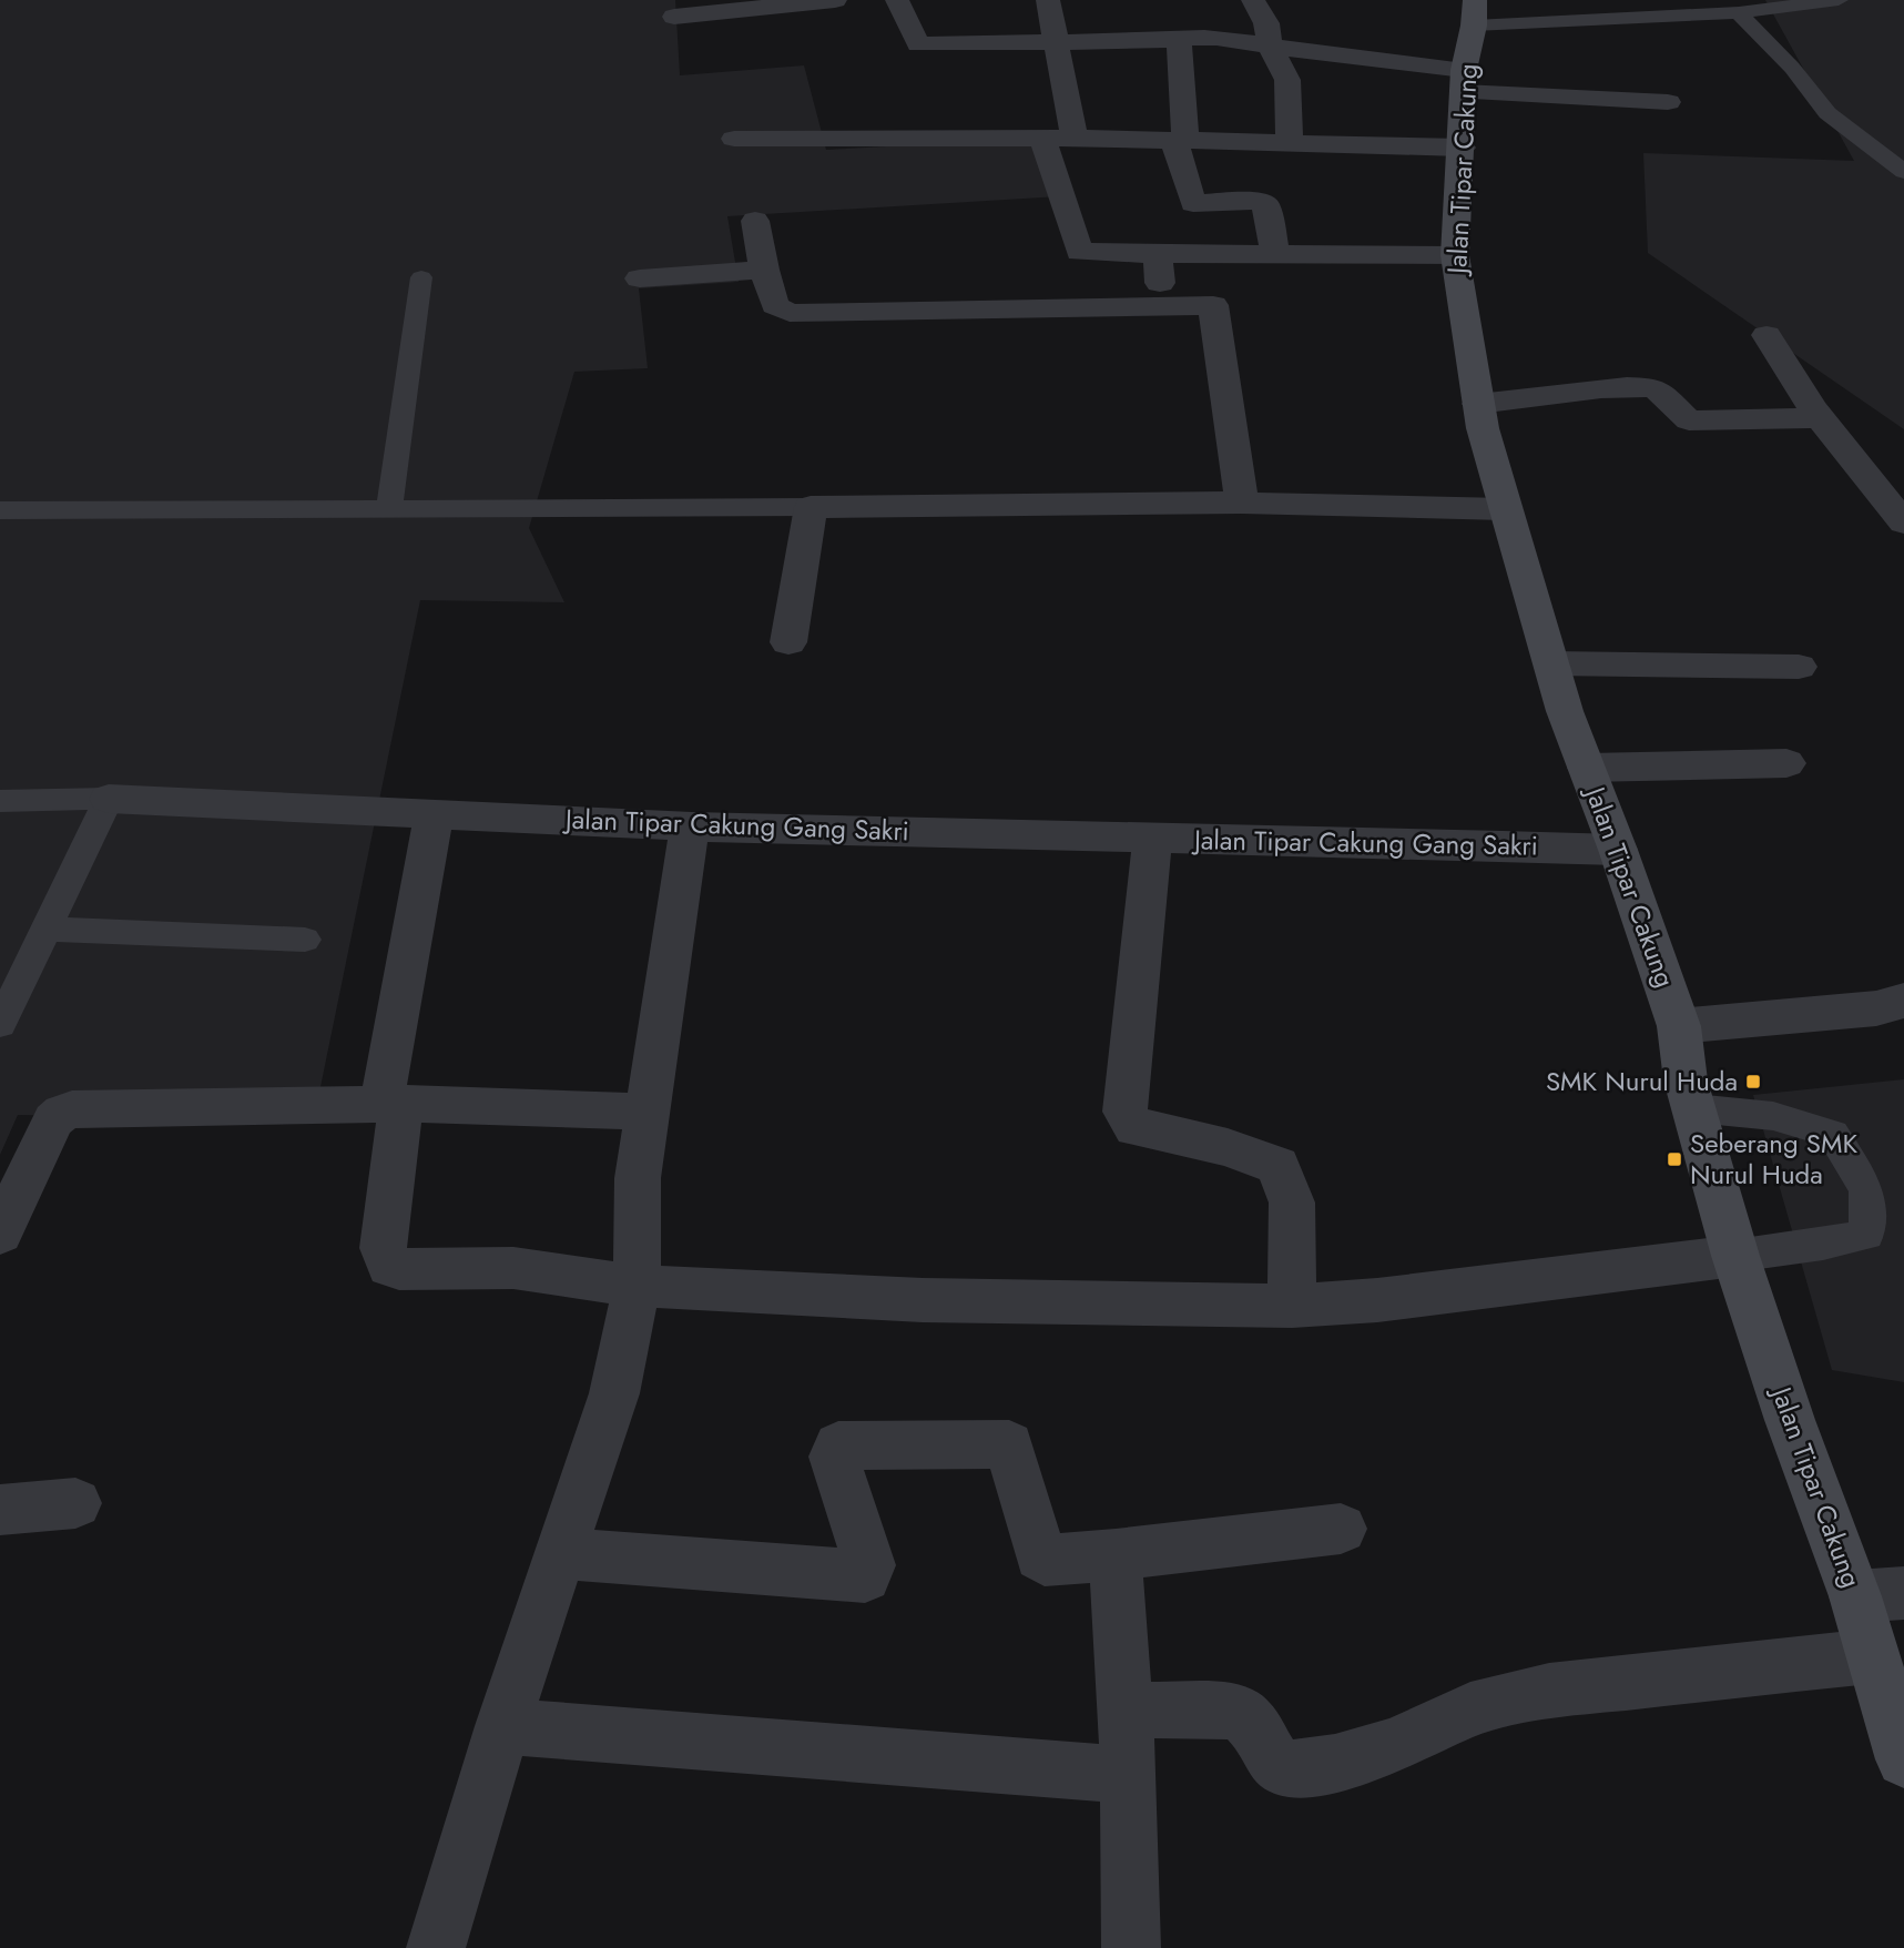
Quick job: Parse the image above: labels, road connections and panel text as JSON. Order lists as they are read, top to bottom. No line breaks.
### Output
{"streets":{"street":["Jalan Tipar Cakung","Jalan Tipar Cakung Gang Sakri"]},"crossings":[["Jalan Tipar Cakung","Jalan Tipar Cakung Gang Sakri"]],"places":{"transit":["SMK Nurul Huda","Seberang SMK Nurul Huda"]}}
